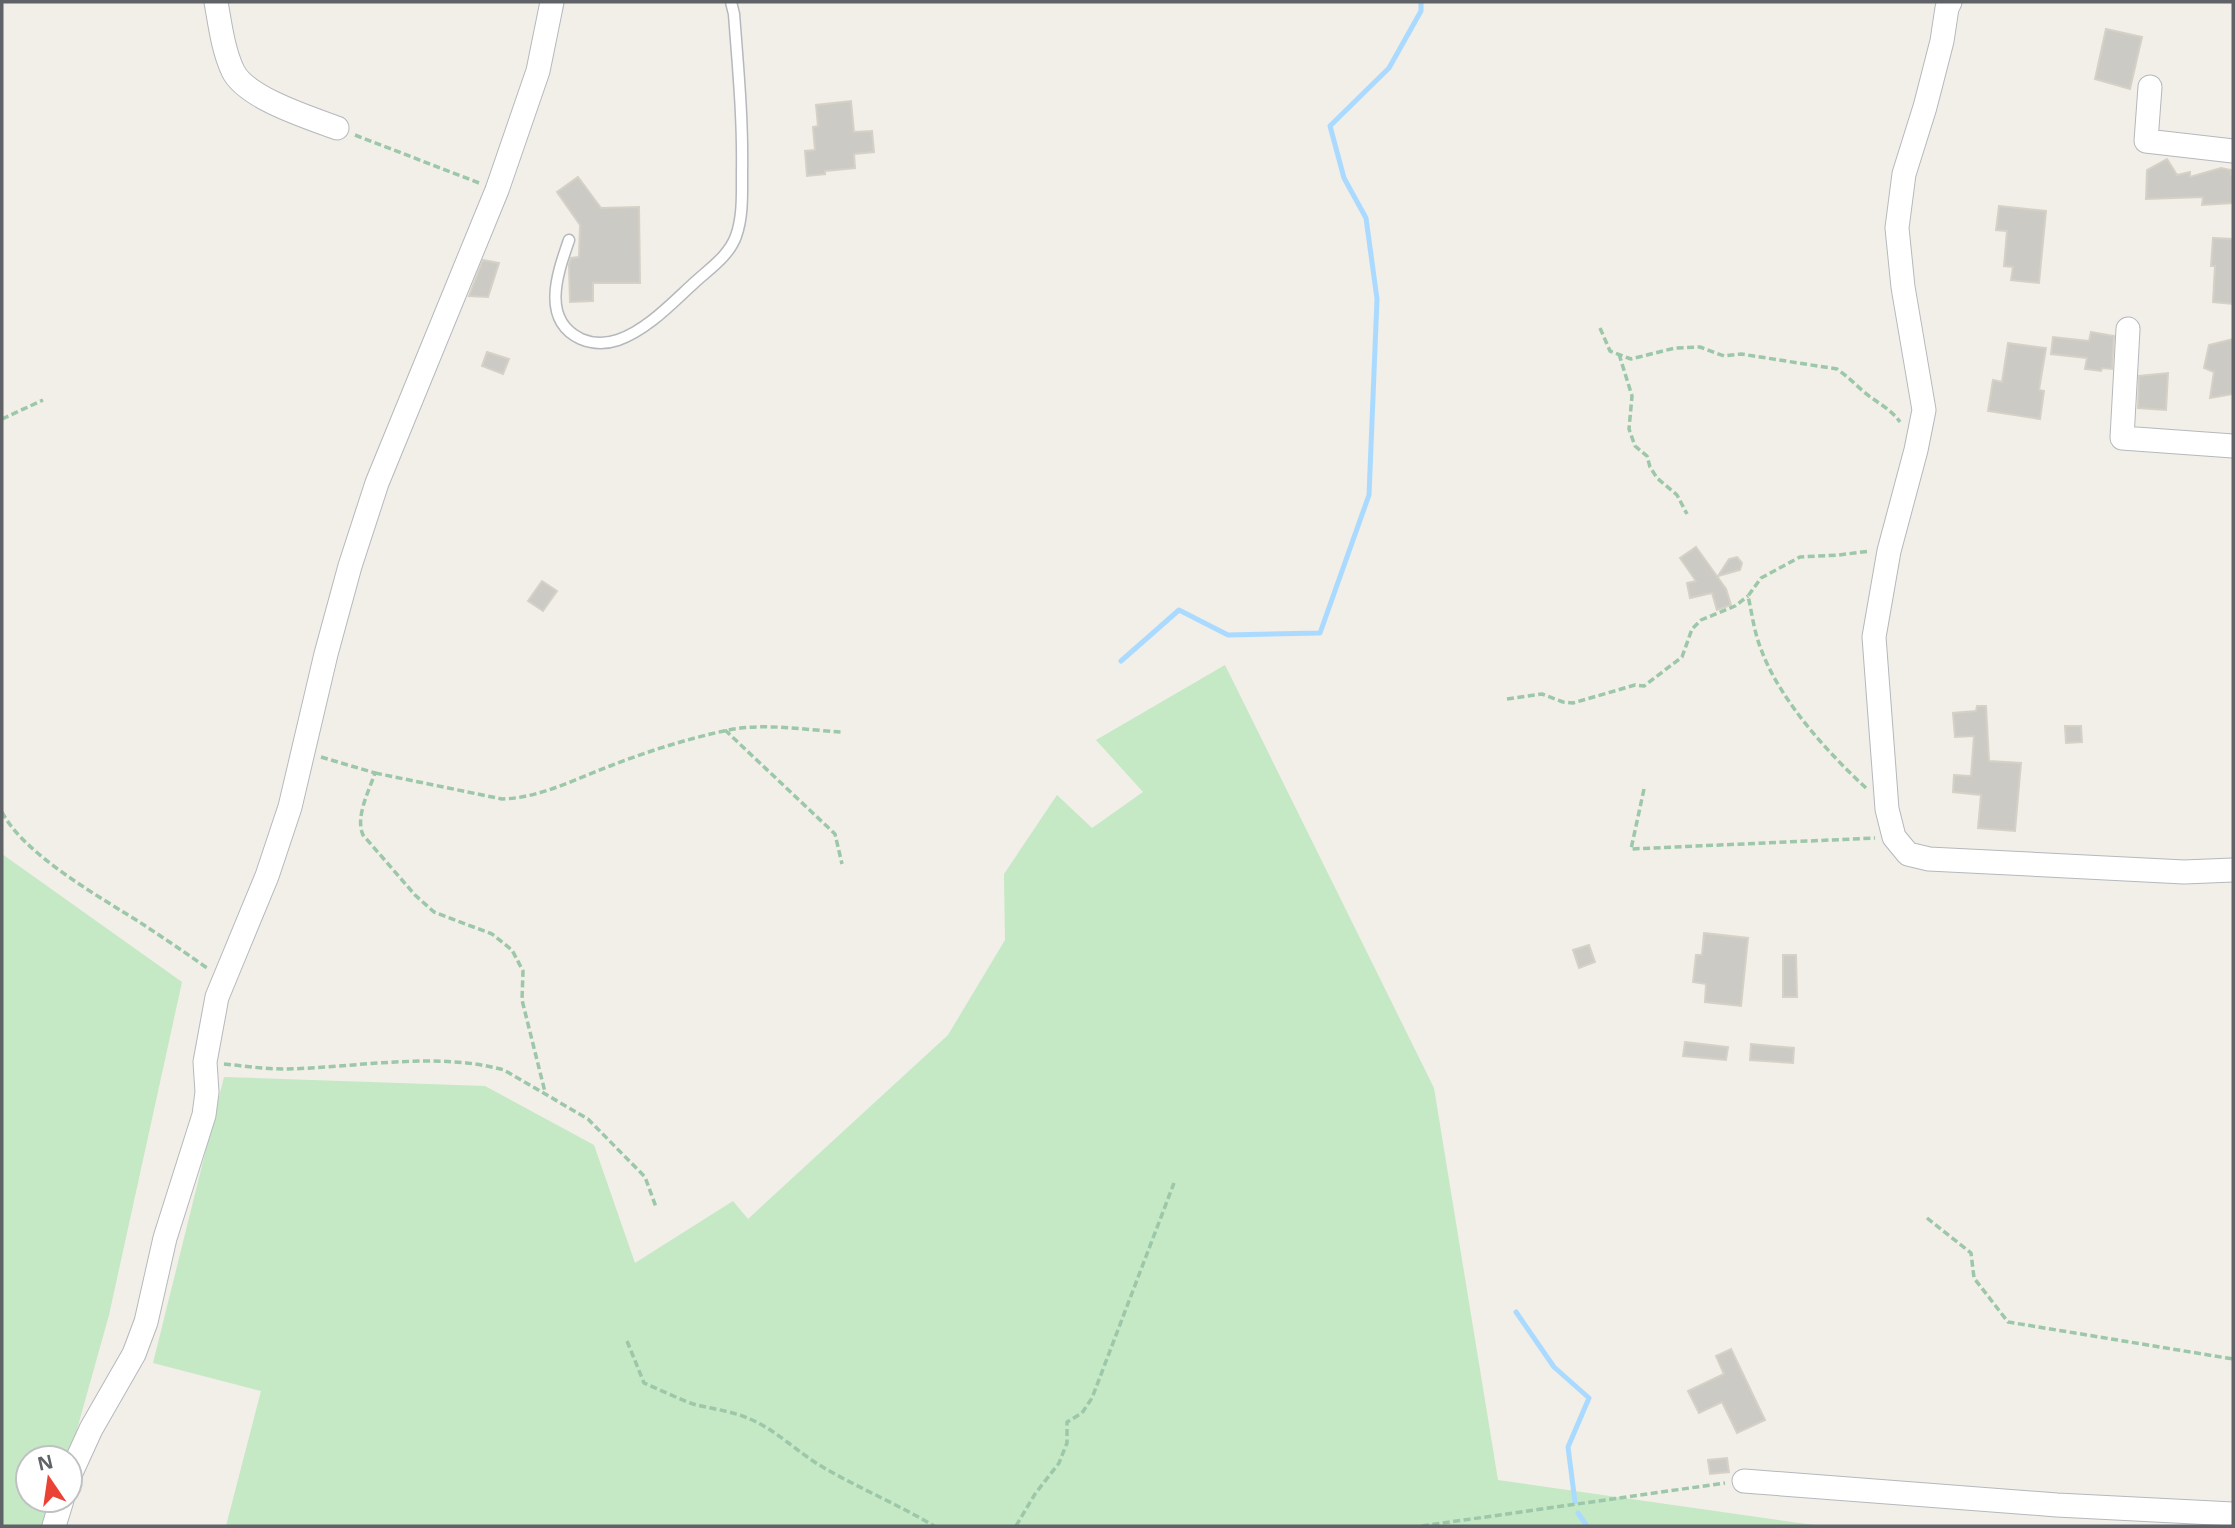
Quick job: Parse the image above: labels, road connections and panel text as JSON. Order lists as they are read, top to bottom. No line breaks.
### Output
{"north":"top"}
